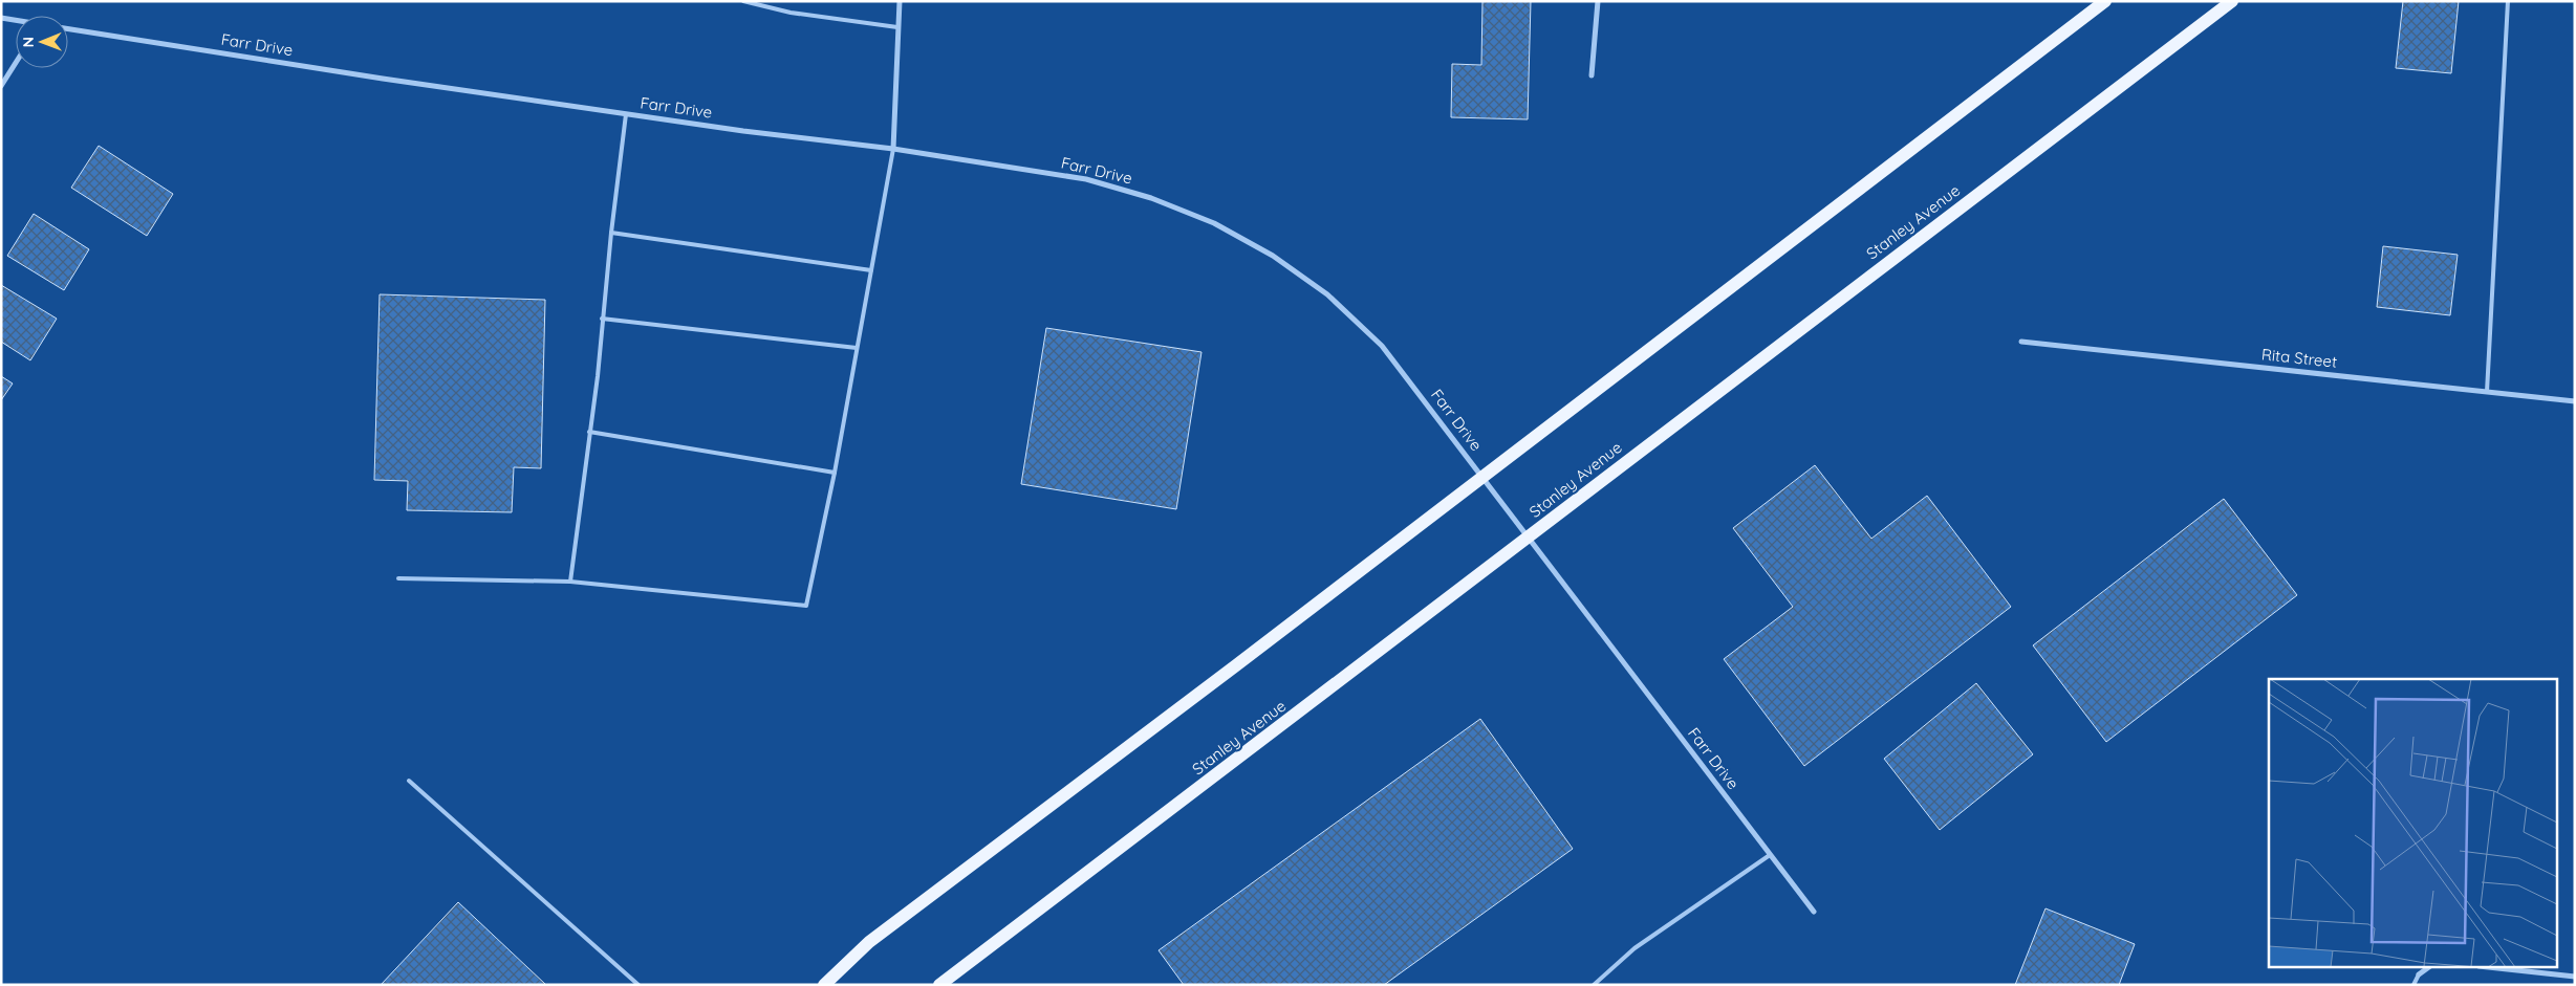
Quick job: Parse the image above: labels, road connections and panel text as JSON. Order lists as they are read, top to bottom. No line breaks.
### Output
{"streets":{"main road":["Stanley Avenue"],"street":["Farr Drive","Rita Street"]},"crossings":[["Farr Drive","Stanley Avenue"]],"north":"left"}
